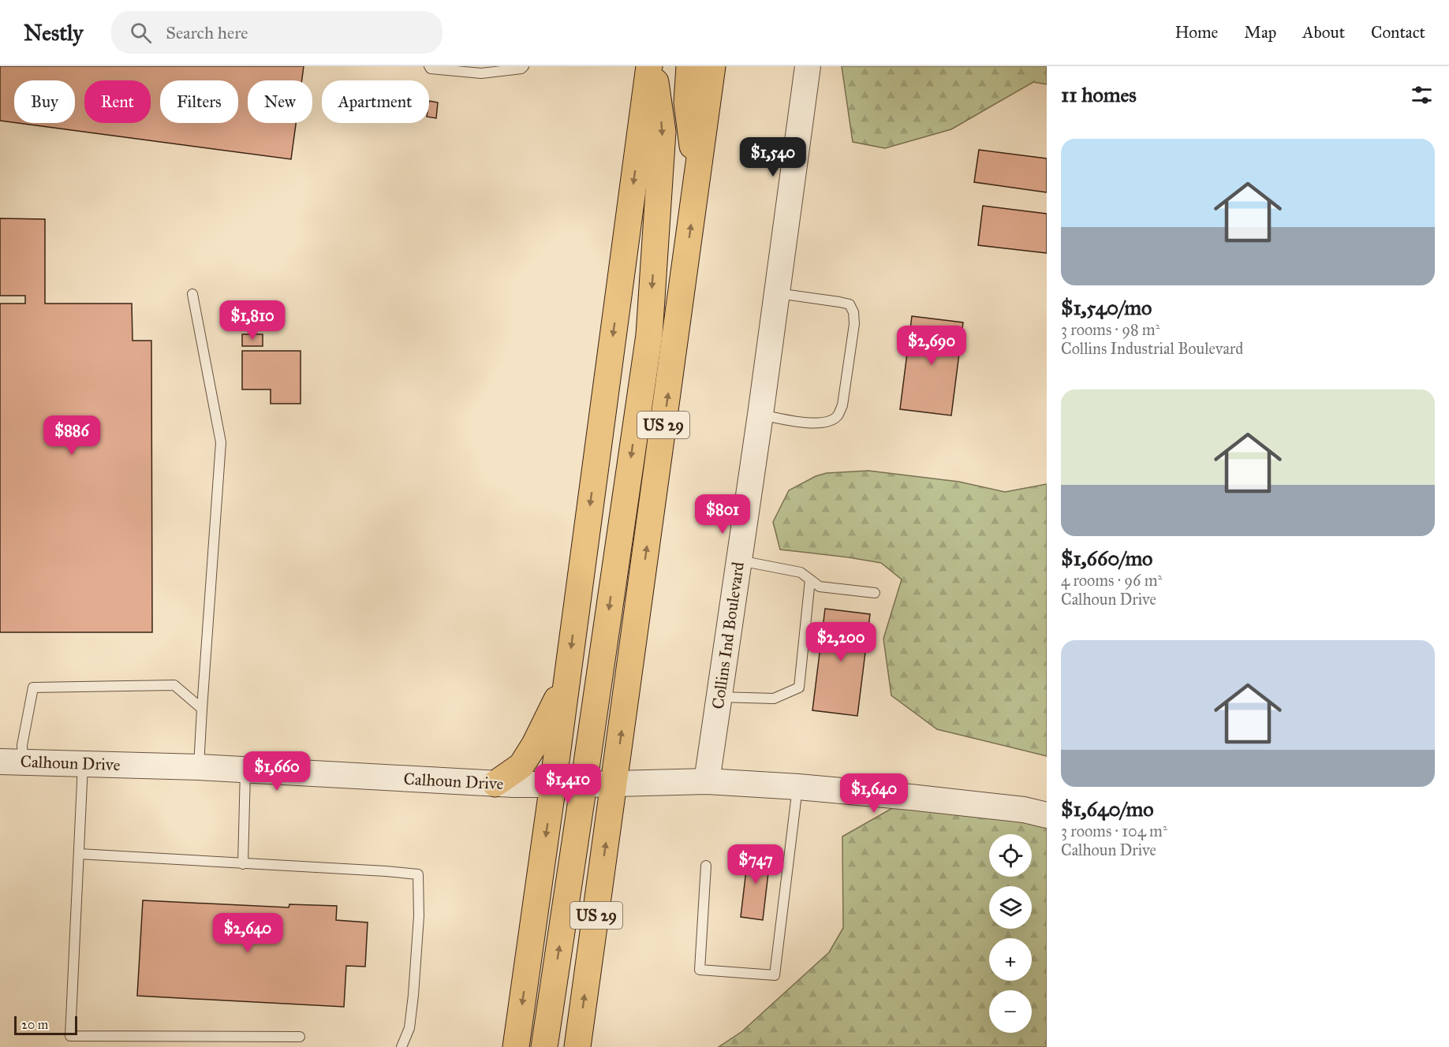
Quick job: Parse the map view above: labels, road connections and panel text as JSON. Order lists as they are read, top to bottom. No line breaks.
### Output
{"streets":{"highway":["US 29"],"street":["Collins Ind Boulevard","Calhoun Drive"]},"crossings":[["US 29","Calhoun Drive"],["Collins Ind Boulevard","Calhoun Drive"]],"scale_bar":"20 m","page":{"header":"Nestly","search":"Search here","nav":["Home","Map","About","Contact"],"heading":"11 homes","chip":["Buy","Rent","Filters","New","Apartment"],"list":[{"name":"$1,540/mo","note":"3 rooms · 98 m² · Collins Industrial Boulevard"},{"name":"$1,660/mo","note":"4 rooms · 96 m² · Calhoun Drive"},{"name":"$1,640/mo","note":"3 rooms · 104 m² · Calhoun Drive"}],"price":["$1,540","$1,810","$2,690","$886","$801","$2,200","$1,660","$1,410","$1,640","$747","$2,640"],"map_buttons":["+","−"],"scale":"20 m"}}
